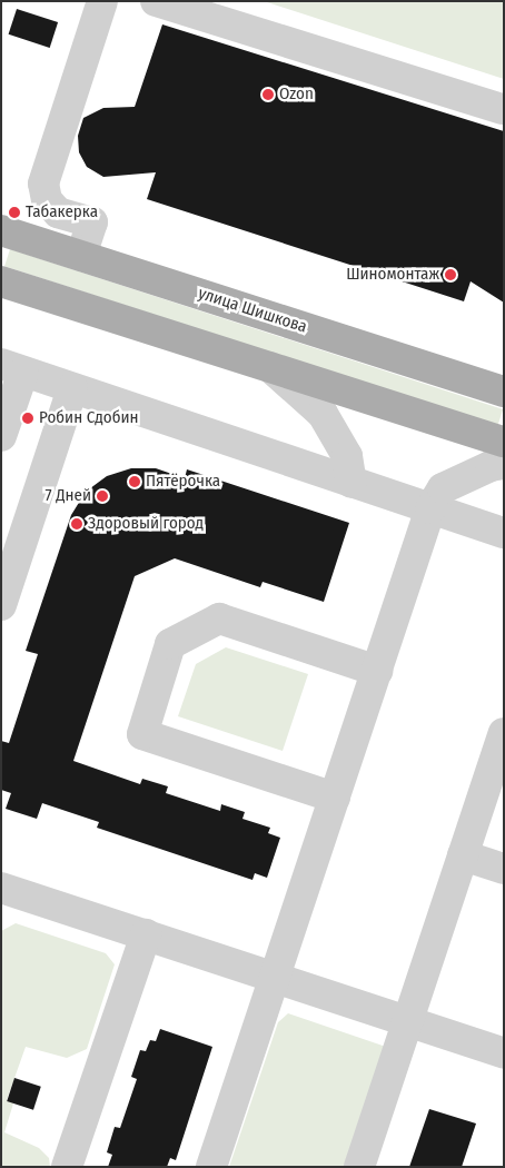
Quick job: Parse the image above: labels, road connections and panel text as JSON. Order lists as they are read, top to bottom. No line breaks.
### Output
{"streets":{"main road":["улица Шишкова"]},"places":["Ozon","Табакерка","Шиномонтаж","Робин Сдобин","Пятёрочка","7 Дней","Здоровый город"]}
